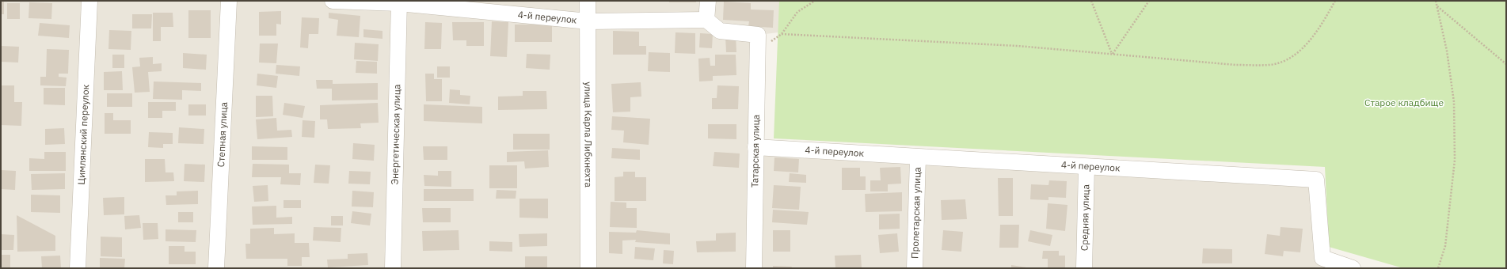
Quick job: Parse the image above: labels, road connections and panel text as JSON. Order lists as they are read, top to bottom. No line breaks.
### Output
{"streets":{"street":["4-й переулок","Цимлянский переулок","Степная улица","Энергетическая улица","улица Карла Либкнехта","Татарская улица","Пролетарская улица","Средняя улица"]},"crossings":[["4-й переулок","Энергетическая улица"],["4-й переулок","улица Карла Либкнехта"],["4-й переулок","Татарская улица"],["4-й переулок","Пролетарская улица"],["4-й переулок","Средняя улица"]],"parks":["Старое кладбище"]}
